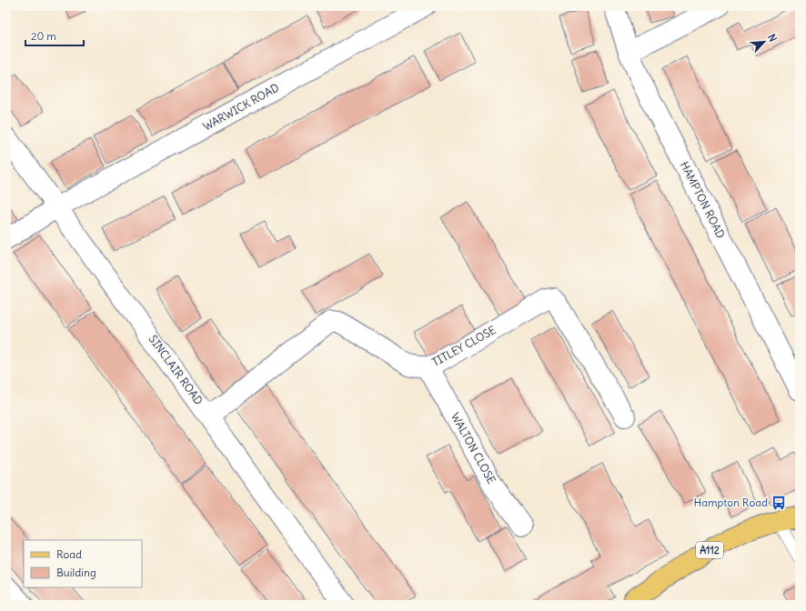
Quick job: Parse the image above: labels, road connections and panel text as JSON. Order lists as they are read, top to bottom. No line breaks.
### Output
{"streets":{"main road":["A112"],"street":["WARWICK ROAD","HAMPTON ROAD","TITLEY CLOSE","SINCLAIR ROAD","WALTON CLOSE"]},"crossings":[["WARWICK ROAD","SINCLAIR ROAD"],["TITLEY CLOSE","SINCLAIR ROAD"],["TITLEY CLOSE","WALTON CLOSE"]],"places":{"bus stop":["Hampton Road"]},"legend":["Road","Building"],"scale_bar":"20 m","north":"top right"}
